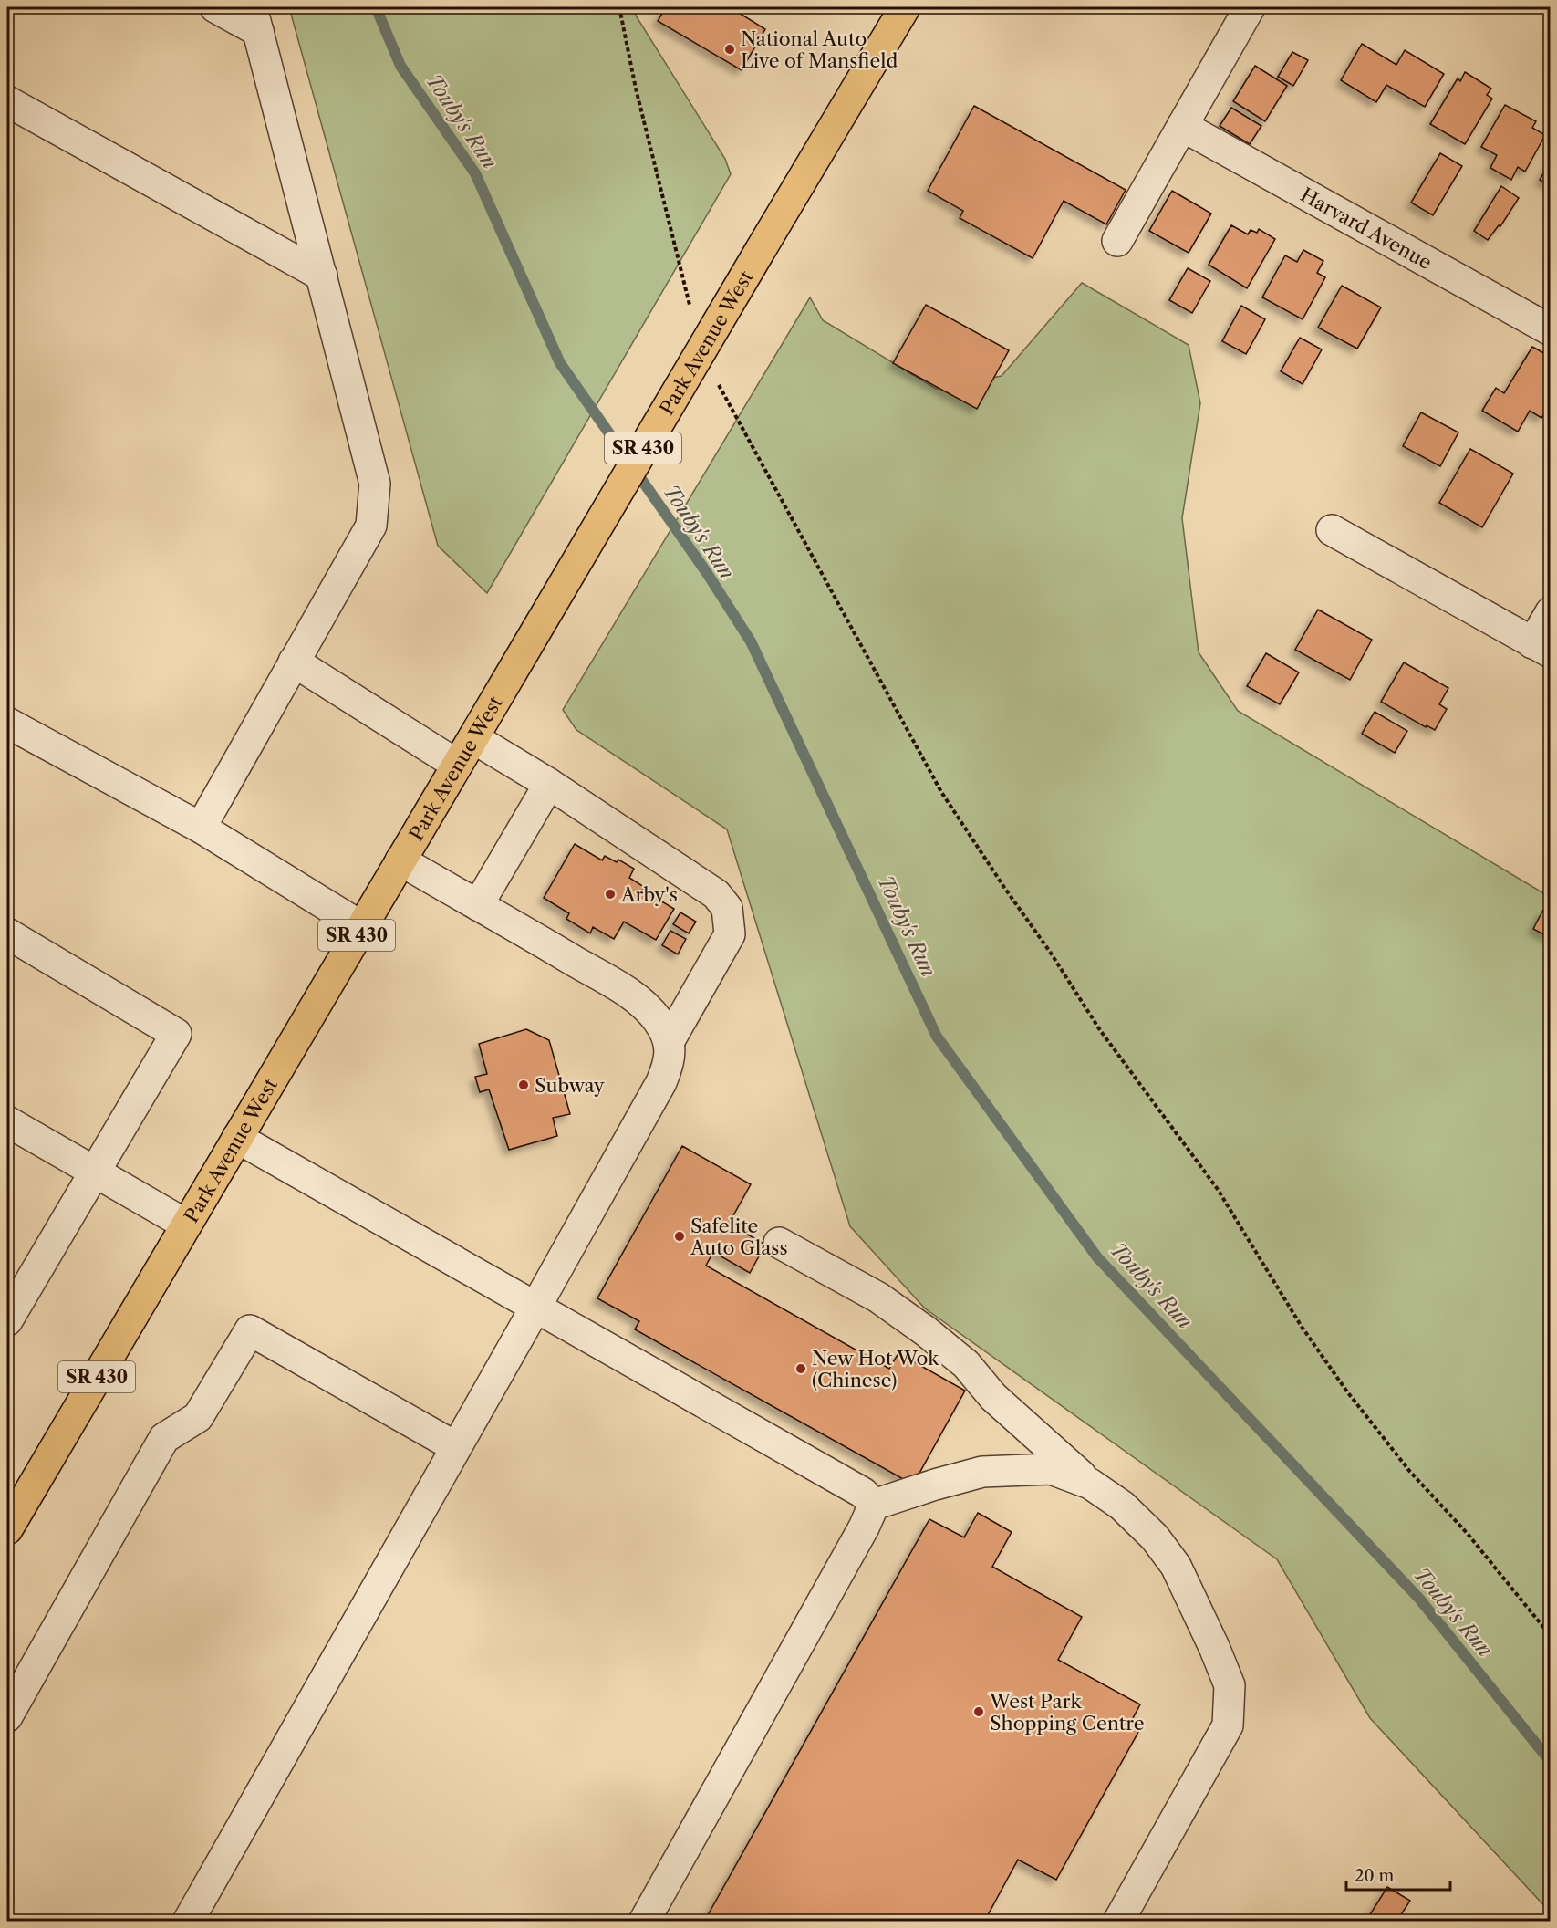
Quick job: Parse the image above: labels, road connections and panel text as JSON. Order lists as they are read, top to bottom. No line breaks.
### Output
{"streets":{"main road":["Park Avenue West","SR 430"],"street":["Harvard Avenue"]},"water":["Touby's Run"],"places":["National Auto Live of Mansfield","Arby's","Subway","Safelite Auto Glass","New Hot Wok (Chinese)","West Park Shopping Centre"],"scale_bar":"20 m"}
